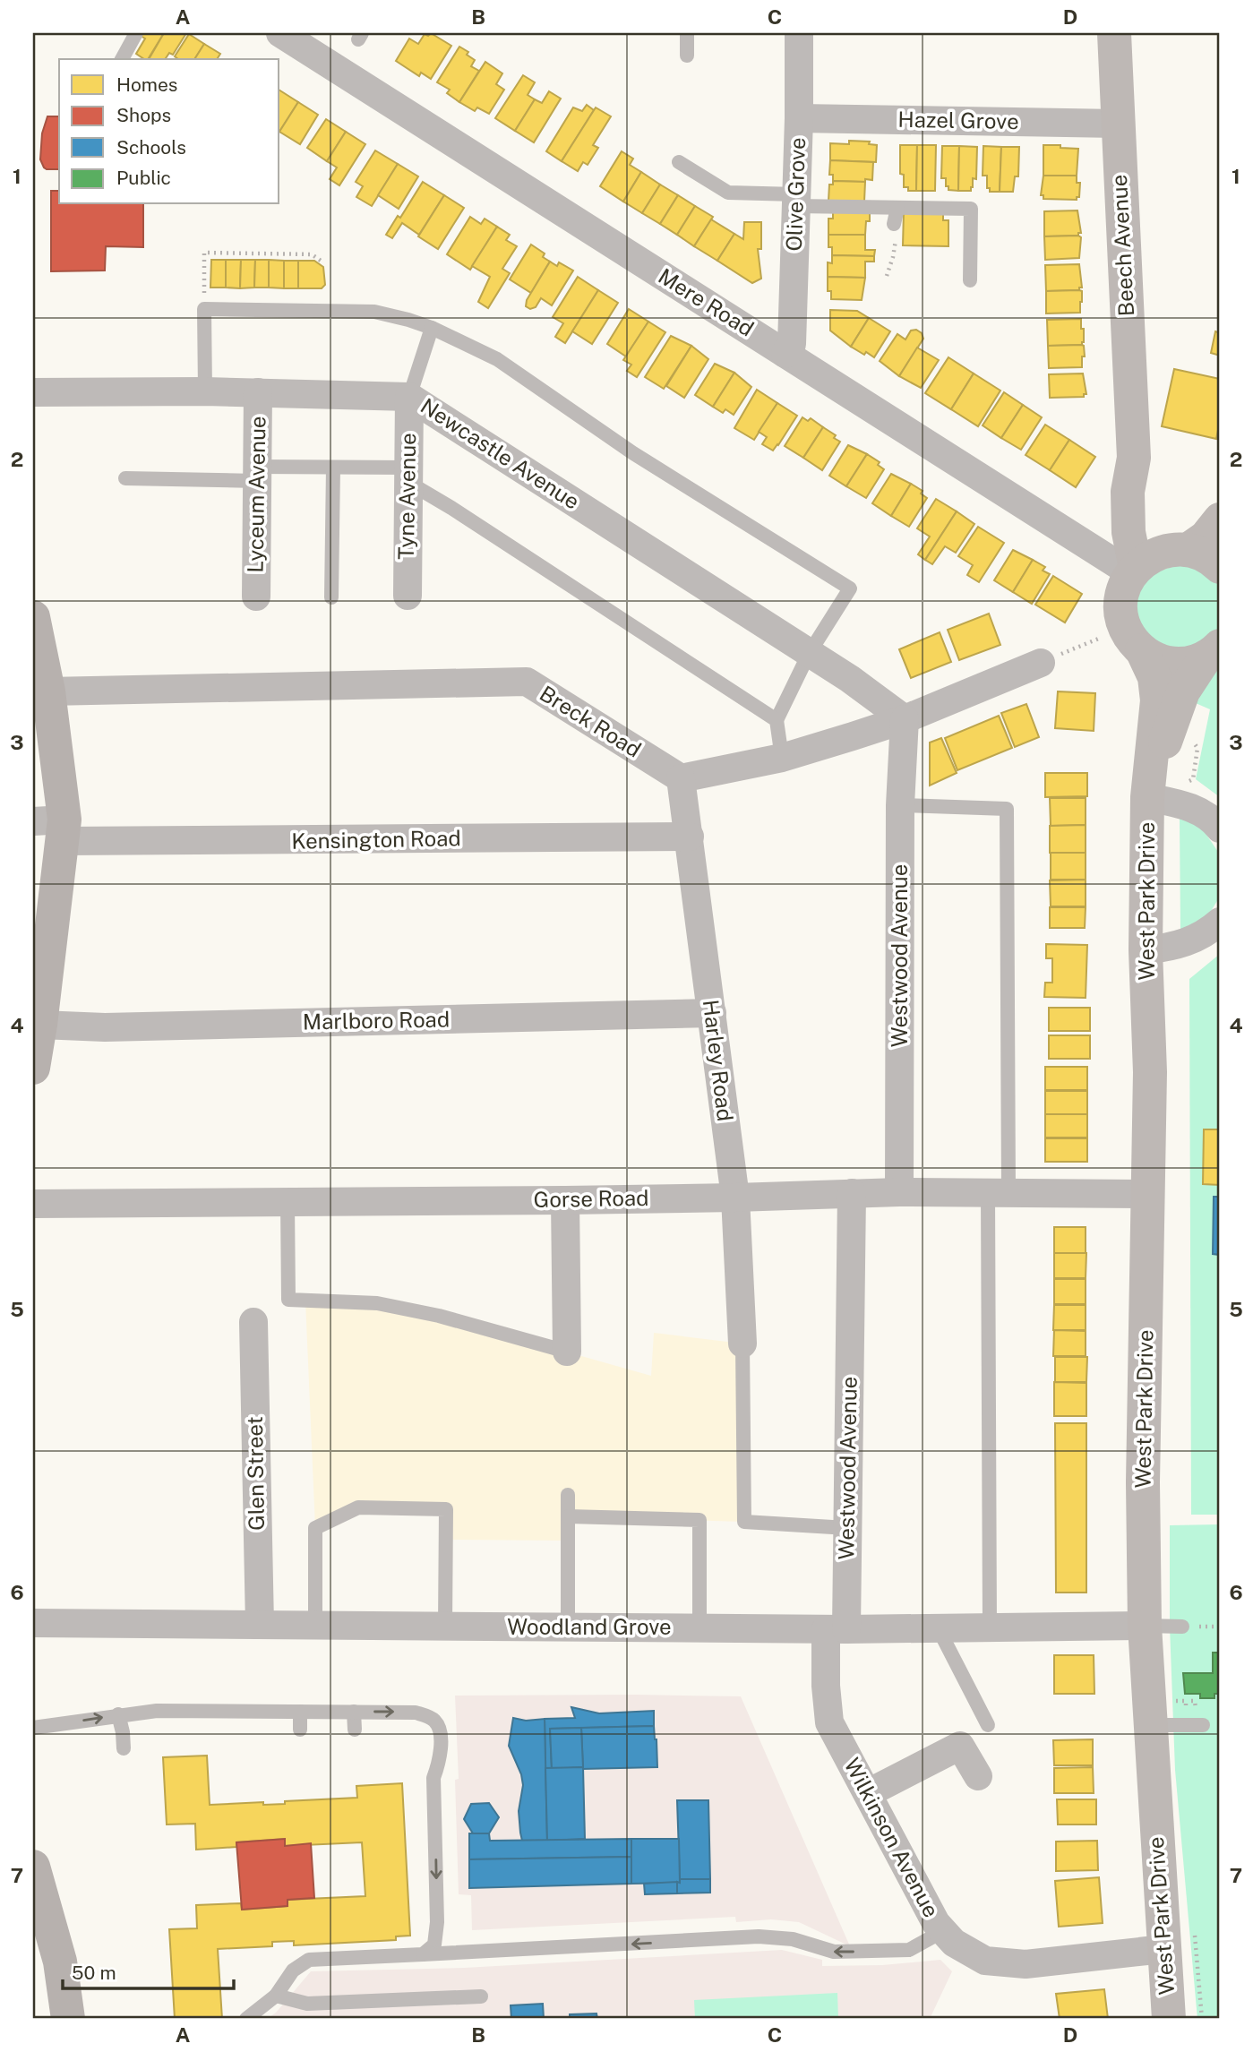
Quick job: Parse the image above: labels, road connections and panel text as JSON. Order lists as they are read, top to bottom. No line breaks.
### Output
{"streets":{"street":["Hazel Grove","Olive Grove","Beech Avenue","Mere Road","Newcastle Avenue","Lyceum Avenue","Tyne Avenue","Breck Road","Kensington Road","West Park Drive","Westwood Avenue","Marlboro Road","Harley Road","Gorse Road","Glen Street","Woodland Grove","Wilkinson Avenue"]},"crossings":[["Hazel Grove","Olive Grove"],["Hazel Grove","Beech Avenue"],["Olive Grove","Mere Road"],["Beech Avenue","Mere Road"],["Beech Avenue","West Park Drive"],["Mere Road","West Park Drive"],["Newcastle Avenue","Lyceum Avenue"],["Newcastle Avenue","Tyne Avenue"],["Newcastle Avenue","Westwood Avenue"],["Breck Road","Harley Road"],["Kensington Road","Harley Road"],["West Park Drive","Gorse Road"],["West Park Drive","Woodland Grove"],["West Park Drive","Wilkinson Avenue"],["Westwood Avenue","Gorse Road"],["Westwood Avenue","Woodland Grove"],["Westwood Avenue","Wilkinson Avenue"],["Marlboro Road","Harley Road"],["Harley Road","Gorse Road"],["Glen Street","Woodland Grove"],["Woodland Grove","Wilkinson Avenue"]],"legend":["Homes","Shops","Schools","Public"],"scale_bar":"50 m","grid":{"columns":["A","B","C","D"],"rows":["1","2","3","4","5","6","7"]}}
